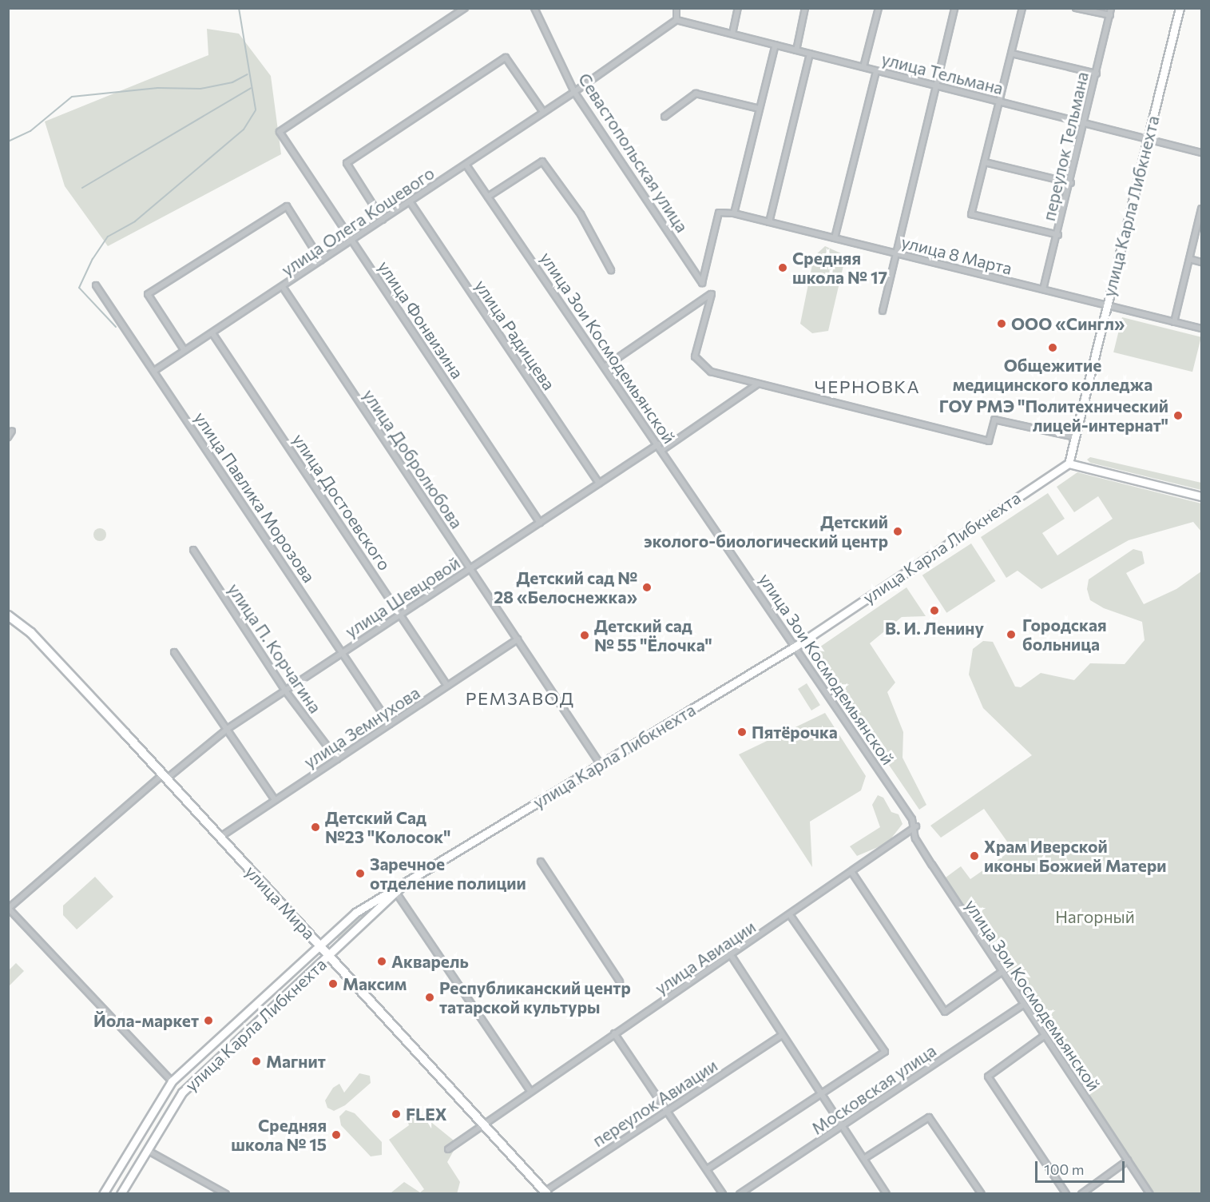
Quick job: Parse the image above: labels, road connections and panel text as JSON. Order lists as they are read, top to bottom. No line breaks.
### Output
{"streets":{"main road":["улица Карла Либкнехта","улица Мира"],"street":["улица Тельмана","переулок Тельмана","Севастопольская улица","улица Олега Кошевого","улица 8 Марта","улица Фонвизина","улица Радищева","улица Зои Космодемьянской","улица Добролюбова","улица Павлика Морозова","улица Достоевского","улица Шевцовой","улица П. Корчагина","улица Земнухова","улица Авиации","Московская улица","переулок Авиации"]},"crossings":[["улица Тельмана","переулок Тельмана"],["улица Тельмана","улица Карла Либкнехта"],["улица Тельмана","улица Олега Кошевого"],["переулок Тельмана","улица 8 Марта"],["Севастопольская улица","улица Олега Кошевого"],["Севастопольская улица","улица 8 Марта"],["улица Карла Либкнехта","улица 8 Марта"],["улица Карла Либкнехта","улица Зои Космодемьянской"],["улица Карла Либкнехта","улица Добролюбова"],["улица Карла Либкнехта","улица Мира"],["улица Олега Кошевого","улица Фонвизина"],["улица Олега Кошевого","улица Радищева"],["улица Олега Кошевого","улица Зои Космодемьянской"],["улица Олега Кошевого","улица Добролюбова"],["улица Олега Кошевого","улица Павлика Морозова"],["улица Олега Кошевого","улица Достоевского"],["улица Фонвизина","улица Шевцовой"],["улица Радищева","улица Шевцовой"],["улица Зои Космодемьянской","улица Шевцовой"],["улица Зои Космодемьянской","улица Авиации"],["улица Зои Космодемьянской","Московская улица"],["улица Добролюбова","улица Шевцовой"],["улица Добролюбова","улица Земнухова"],["улица Павлика Морозова","улица Шевцовой"],["улица Павлика Морозова","улица Земнухова"],["улица Достоевского","улица Шевцовой"],["улица Достоевского","улица Земнухова"],["улица Шевцовой","улица П. Корчагина"],["улица Шевцовой","улица Мира"],["улица П. Корчагина","улица Земнухова"],["улица Земнухова","улица Мира"],["улица Мира","улица Авиации"],["улица Мира","переулок Авиации"]],"districts":["ЧЕРНОВКА","РЕМЗАВОД"],"parks":["Нагорный"],"places":["Средняя школа № 17","ООО «Сингл»","Общежитие медицинского колледжа","ГОУ РМЭ \"Политехнический лицей-интернат\"","Детский эколого-биологический центр","Детский сад № 28 «Белоснежка»","В. И. Ленину","Городская больница","Детский сад № 55 \"Ёлочка\"","Пятёрочка","Детский Сад №23 \"Колосок\"","Храм Иверской иконы Божией Матери","Заречное отделение полиции","Акварель","Максим","Республиканский центр татарской культуры","Йола-маркет","Магнит","FLEX","Средняя школа № 15"],"scale_bar":"100 m"}
